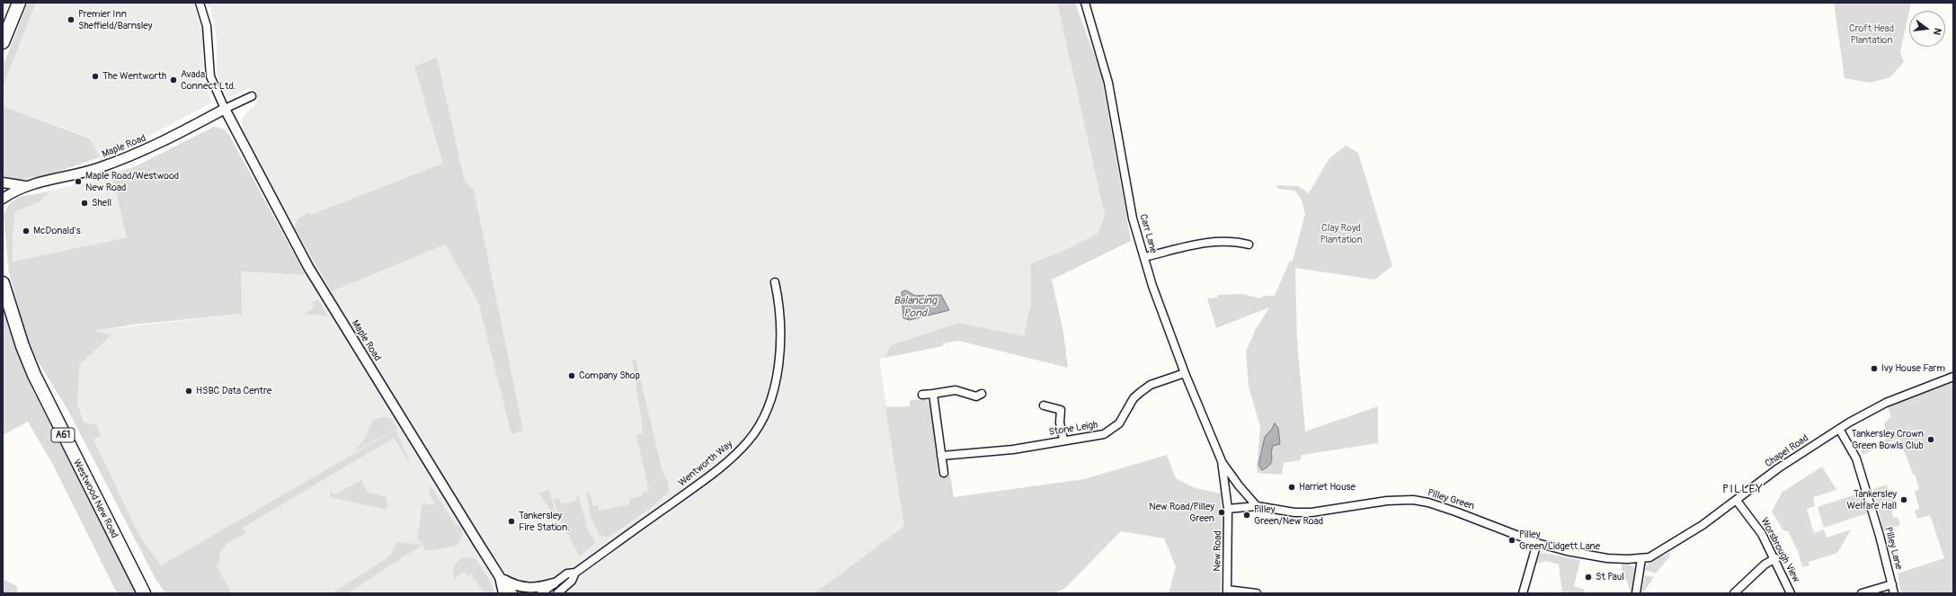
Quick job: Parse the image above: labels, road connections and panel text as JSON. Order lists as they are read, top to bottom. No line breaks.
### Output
{"streets":{"highway":["A61","Westwood New Road"],"street":["Maple Road","Carr Lane","Stone Leigh","Chapel Road","Wentworth Way","Pilley Green","Pilley Lane","Worsbrough View","New Road"]},"crossings":[["Carr Lane","Stone Leigh"],["Carr Lane","Pilley Green"],["Carr Lane","New Road"],["Chapel Road","Pilley Green"],["Chapel Road","Pilley Lane"],["Chapel Road","Worsbrough View"],["Pilley Green","New Road"]],"districts":["PILLEY"],"water":["Balancing Pond"],"parks":["Croft Head Plantation","Clay Royd Plantation"],"places":["Premier Inn Sheffield/Barnsley","The Wentworth","Avada Connect Ltd.","Maple Road/Westwood New Road","Shell","McDonald's","Ivy House Farm","Company Shop","HSBC Data Centre","Tankersley Crown Green Bowls Club","Harriet House","Tankersley Welfare Hall","New Road/Pilley Green","Pilley Green/New Road","Tankersley Fire Station.","Pilley Green/Lidgett Lane","St Paul"],"north":"right"}
